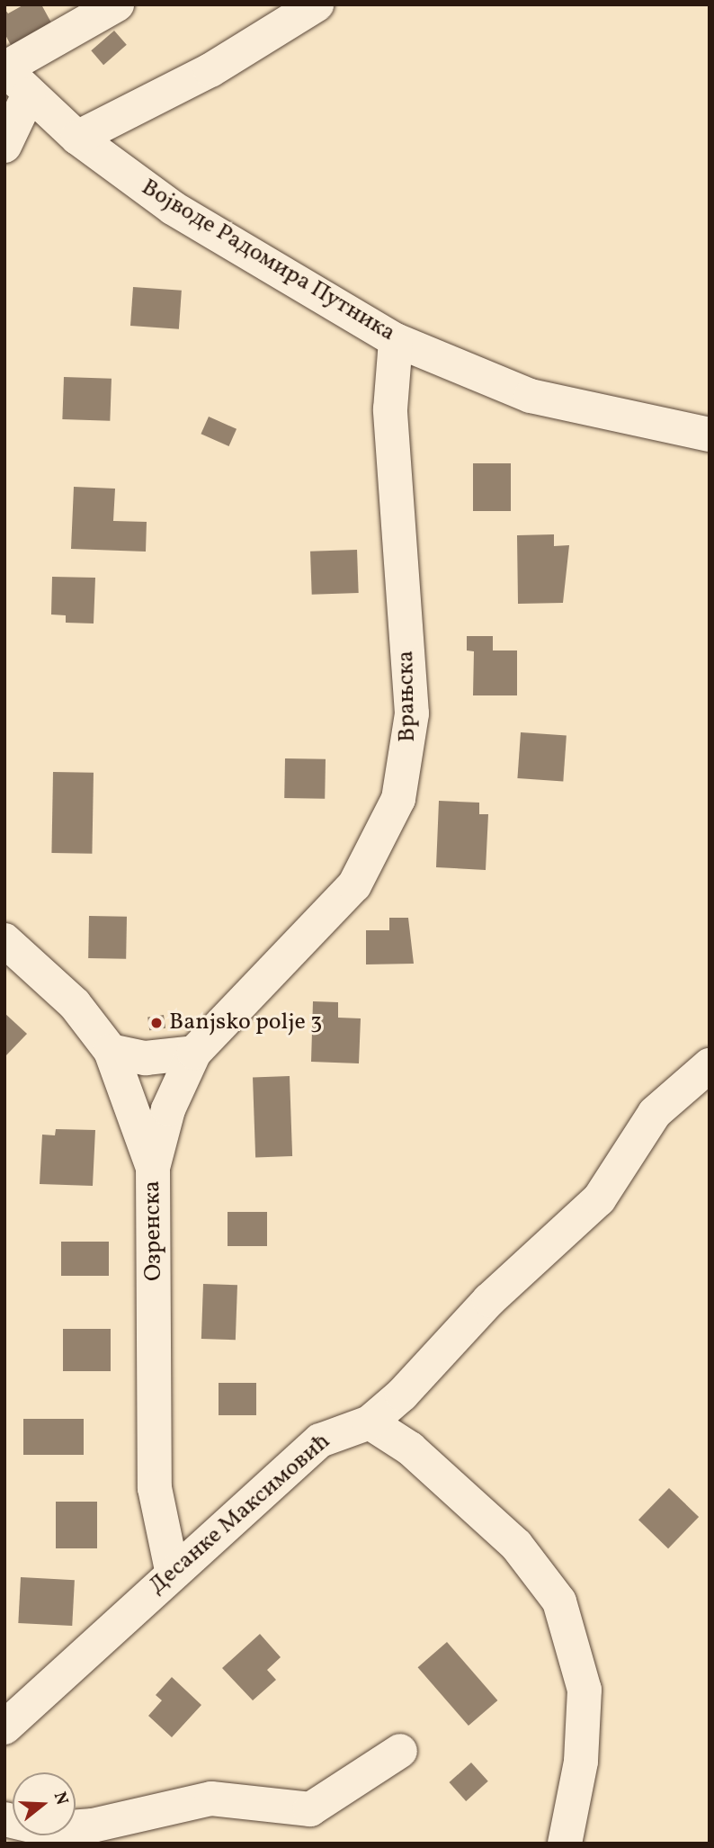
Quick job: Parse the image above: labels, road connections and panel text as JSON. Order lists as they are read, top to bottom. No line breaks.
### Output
{"streets":{"street":["Војводе Радомира Путника","Врањска","Озренска","Десанке Максимовић"]},"crossings":[["Војводе Радомира Путника","Врањска"],["Врањска","Озренска"],["Озренска","Десанке Максимовић"]],"places":["Banjsko polje 3"],"north":"right"}
